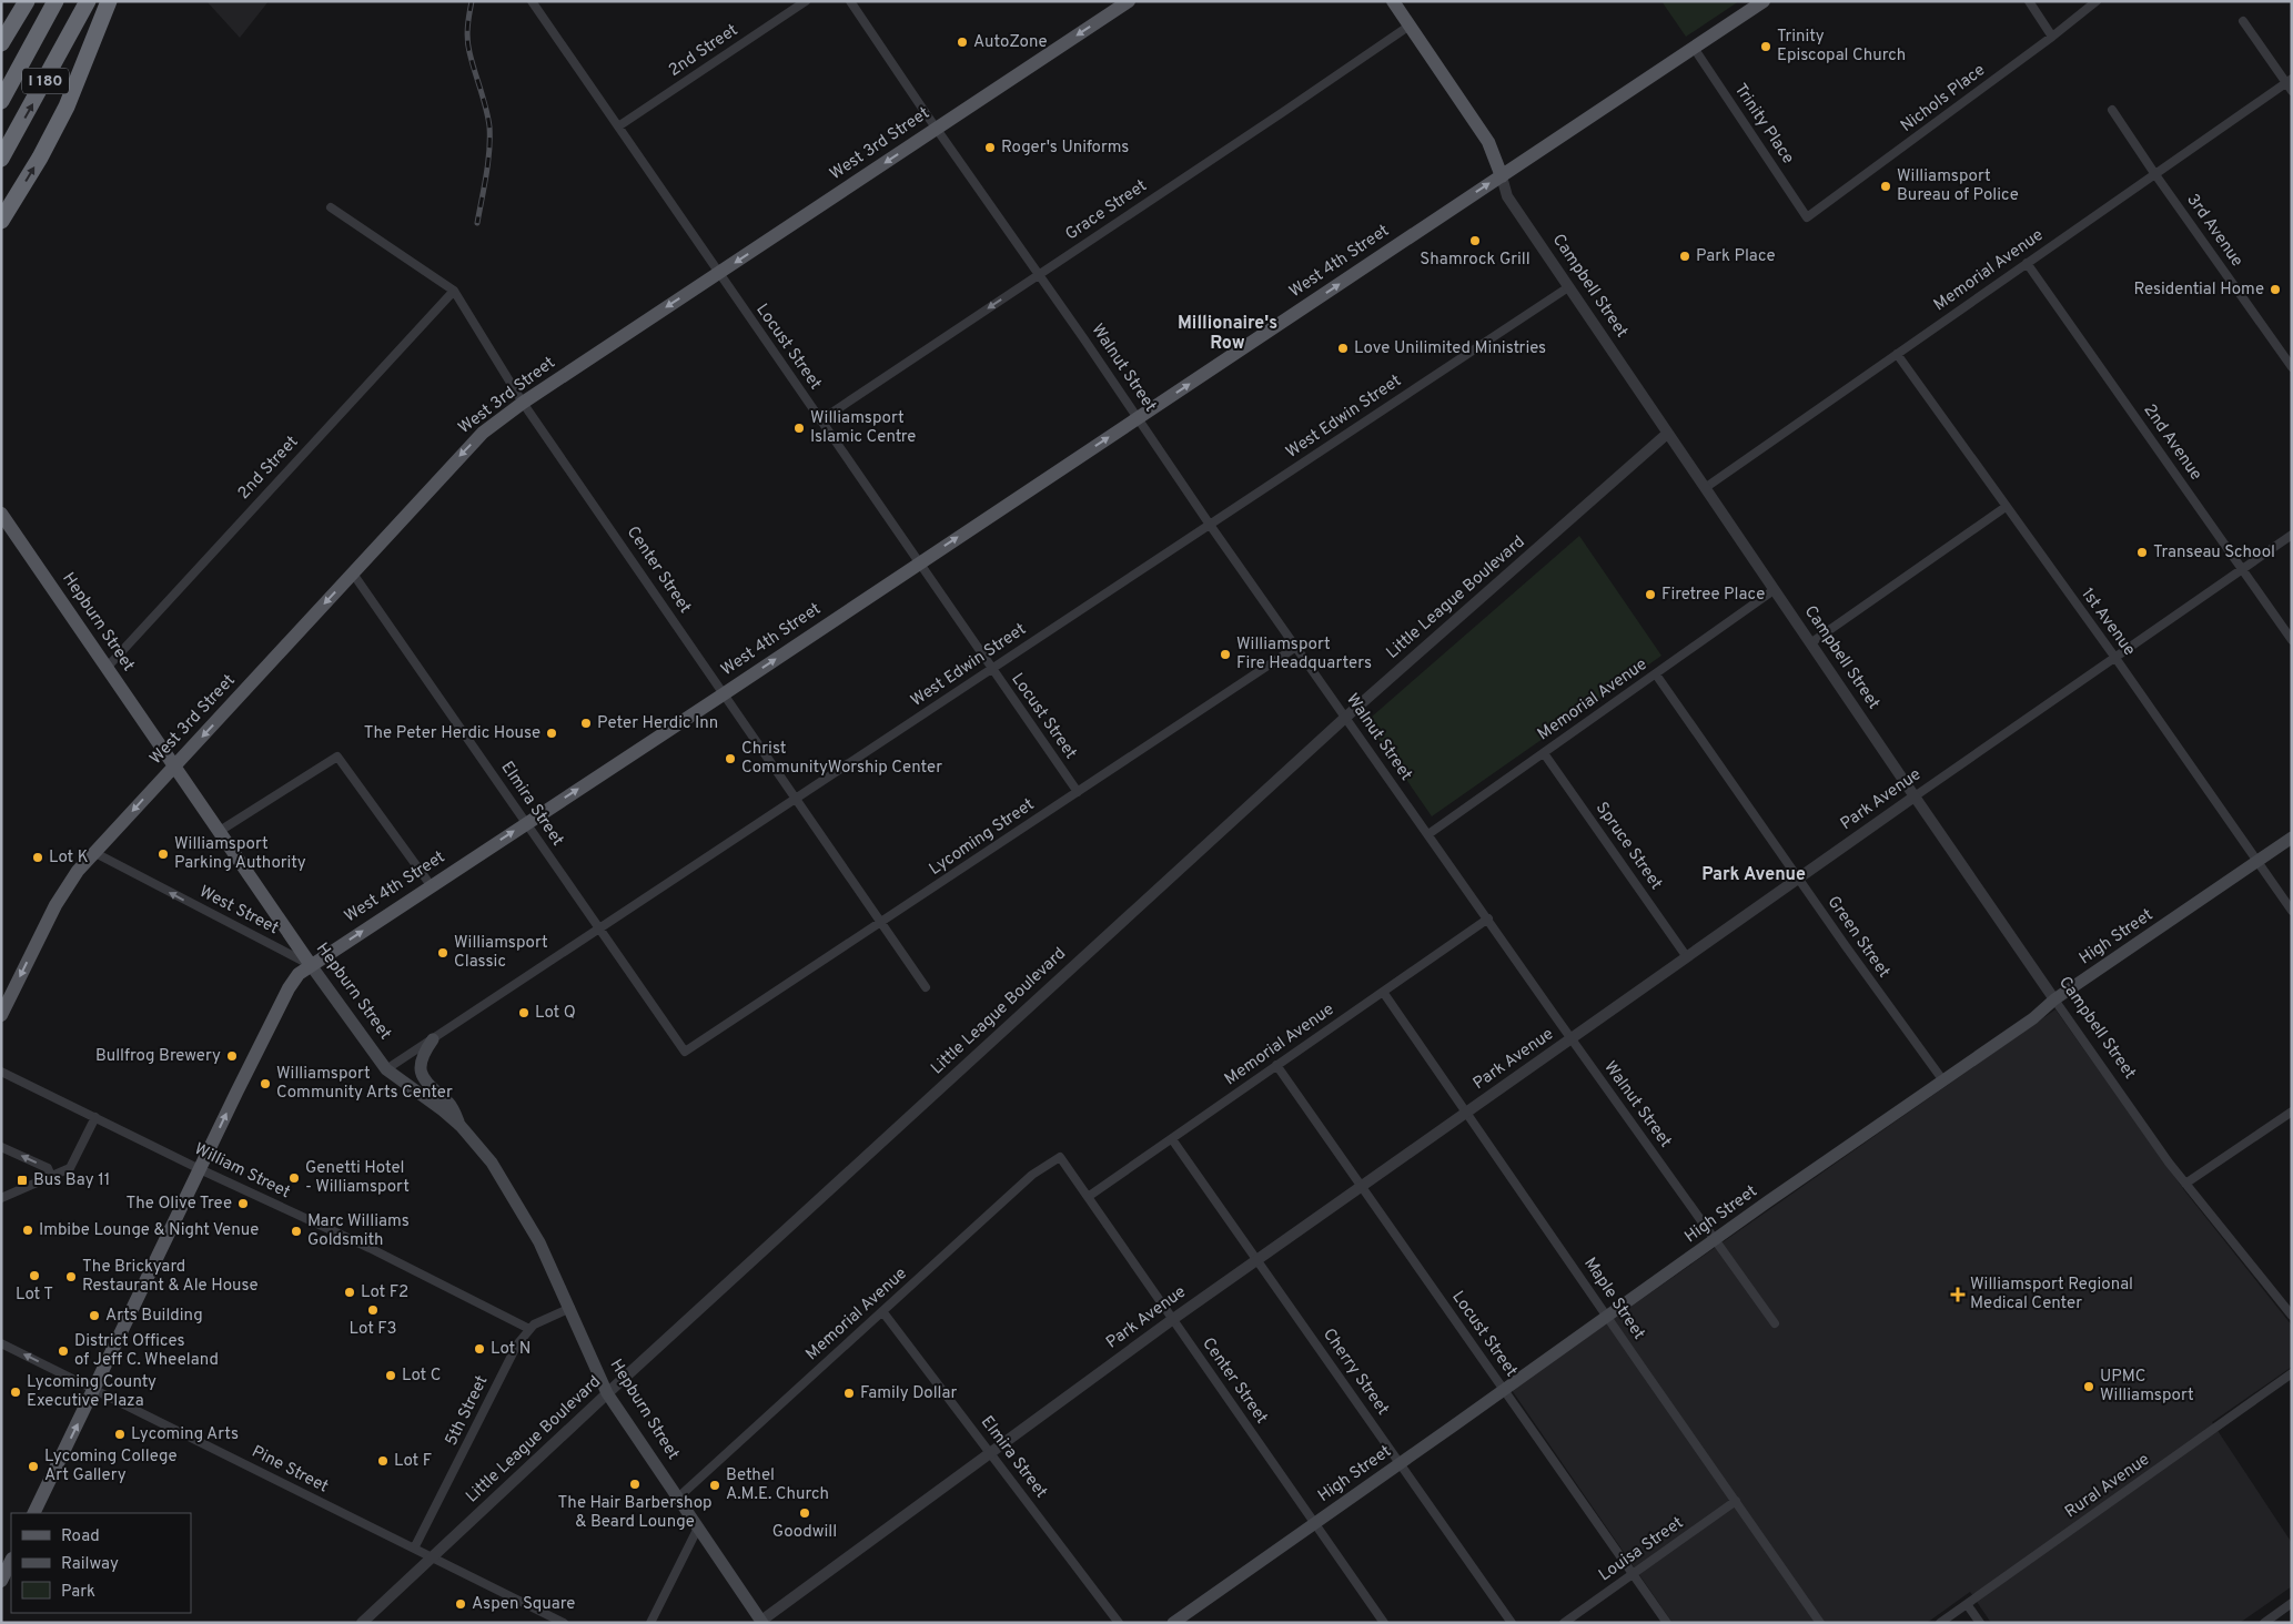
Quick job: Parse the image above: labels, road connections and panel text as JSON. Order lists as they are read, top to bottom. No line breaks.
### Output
{"streets":{"highway":["I 180"],"main road":["West 3rd Street","West 4th Street","Campbell Street","Hepburn Street","High Street"],"street":["2nd Street","Nichols Place","Trinity Place","Grace Street","3rd Avenue","Memorial Avenue","Locust Street","Walnut Street","West Edwin Street","2nd Avenue","Center Street","Little League Boulevard","1st Avenue","Park Avenue","Elmira Street","Lycoming Street","Spruce Street","West Street","Green Street","William Street","Maple Street","Cherry Street","5th Street","Pine Street","Rural Avenue","Louisa Street"]},"crossings":[["2nd Street","Locust Street"],["2nd Street","Center Street"],["2nd Street","Hepburn Street"],["Nichols Place","Trinity Place"],["Trinity Place","West 4th Street"],["West 3rd Street","Locust Street"],["West 3rd Street","Walnut Street"],["West 3rd Street","Center Street"],["West 3rd Street","Hepburn Street"],["West 3rd Street","Elmira Street"],["West 3rd Street","West Street"],["Grace Street","Campbell Street"],["Grace Street","Locust Street"],["Grace Street","Walnut Street"],["3rd Avenue","Memorial Avenue"],["West 4th Street","Campbell Street"],["West 4th Street","Locust Street"],["West 4th Street","Walnut Street"],["West 4th Street","Center Street"],["West 4th Street","Hepburn Street"],["West 4th Street","Elmira Street"],["West 4th Street","West Street"],["West 4th Street","William Street"],["West 4th Street","Pine Street"],["Memorial Avenue","Campbell Street"],["Memorial Avenue","Locust Street"],["Memorial Avenue","Walnut Street"],["Memorial Avenue","2nd Avenue"],["Memorial Avenue","Center Street"],["Memorial Avenue","Hepburn Street"],["Memorial Avenue","1st Avenue"],["Memorial Avenue","Elmira Street"],["Memorial Avenue","Spruce Street"],["Memorial Avenue","Green Street"],["Memorial Avenue","Maple Street"],["Memorial Avenue","Cherry Street"],["Campbell Street","West Edwin Street"],["Campbell Street","Little League Boulevard"],["Campbell Street","Park Avenue"],["Campbell Street","High Street"],["Locust Street","West Edwin Street"],["Locust Street","Park Avenue"],["Locust Street","Lycoming Street"],["Locust Street","High Street"],["Locust Street","Louisa Street"],["Walnut Street","West Edwin Street"],["Walnut Street","Little League Boulevard"],["Walnut Street","Park Avenue"],["Walnut Street","Lycoming Street"],["Walnut Street","High Street"],["West Edwin Street","Center Street"],["West Edwin Street","Hepburn Street"],["West Edwin Street","Elmira Street"],["2nd Avenue","Park Avenue"],["Center Street","Park Avenue"],["Center Street","Lycoming Street"],["Center Street","High Street"],["Little League Boulevard","Hepburn Street"],["Little League Boulevard","Pine Street"],["Hepburn Street","Park Avenue"],["Hepburn Street","West Street"],["Hepburn Street","5th Street"],["1st Avenue","Park Avenue"],["1st Avenue","High Street"],["Park Avenue","Elmira Street"],["Park Avenue","Spruce Street"],["Park Avenue","Green Street"],["Park Avenue","Maple Street"],["Park Avenue","Cherry Street"],["Elmira Street","Lycoming Street"],["Green Street","High Street"],["High Street","Maple Street"],["High Street","Cherry Street"],["William Street","5th Street"],["Maple Street","Louisa Street"],["5th Street","Pine Street"]],"one_way":["West 3rd Street","Grace Street","West 4th Street","West Street"],"districts":["Millionaire's Row","Park Avenue"],"places":{"other":["AutoZone","Trinity Episcopal Church","Roger's Uniforms","Williamsport Bureau of Police","Shamrock Grill","Park Place","Residential Home","Love Unilimited Ministries","Williamsport Islamic Centre","Transeau School","Firetree Place","Williamsport Fire Headquarters","Peter Herdic Inn","The Peter Herdic House","Christ CommunityWorship Center","Williamsport Parking Authority","Lot K","Williamsport Classic","Lot Q","Bullfrog Brewery","Williamsport Community Arts Center","Genetti Hotel - Williamsport","The Olive Tree","Imbibe Lounge & Night Venue","Marc Williams Goldsmith","Lot T","The Brickyard Restaurant & Ale House","Lot F2","Lot F3","Arts Building","Lot N","District Offices of Jeff C. Wheeland","Lot C","UPMC Williamsport","Lycoming County Executive Plaza","Family Dollar","Lycoming Arts","Lot F","Lycoming College Art Gallery","The Hair Barbershop & Beard Lounge","Bethel A.M.E. Church","Goodwill","Aspen Square"],"transit":["Bus Bay 11"],"health":["Williamsport Regional Medical Center"]},"legend":["Road","Railway","Park"]}
